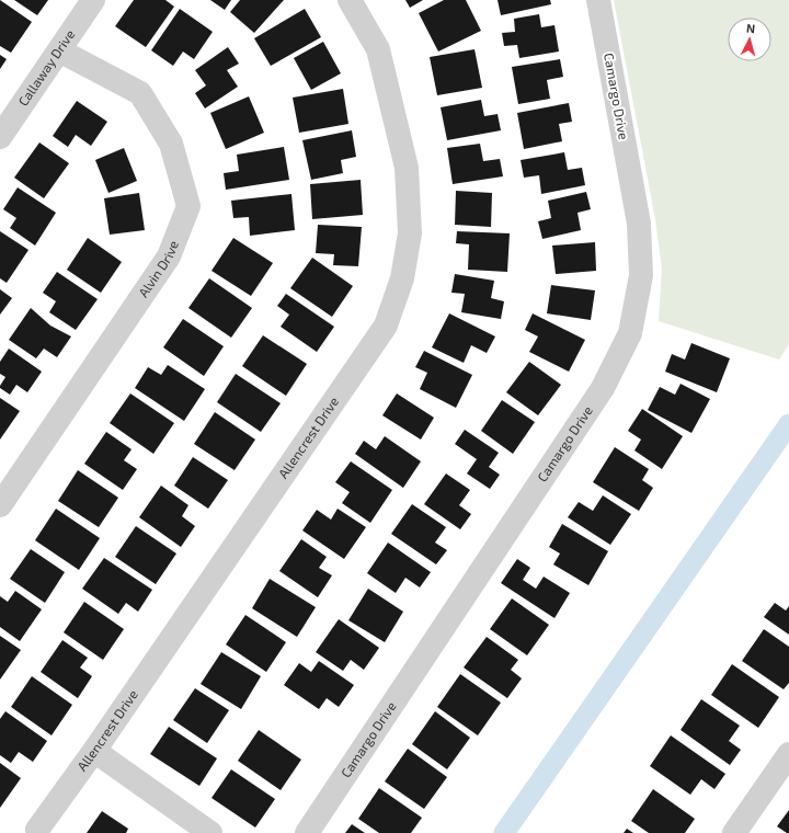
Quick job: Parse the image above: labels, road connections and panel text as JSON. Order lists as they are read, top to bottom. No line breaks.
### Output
{"streets":{"street":["Callaway Drive","Camargo Drive","Alvin Drive","Allencrest Drive"]},"crossings":[["Callaway Drive","Alvin Drive"]],"north":"top"}
